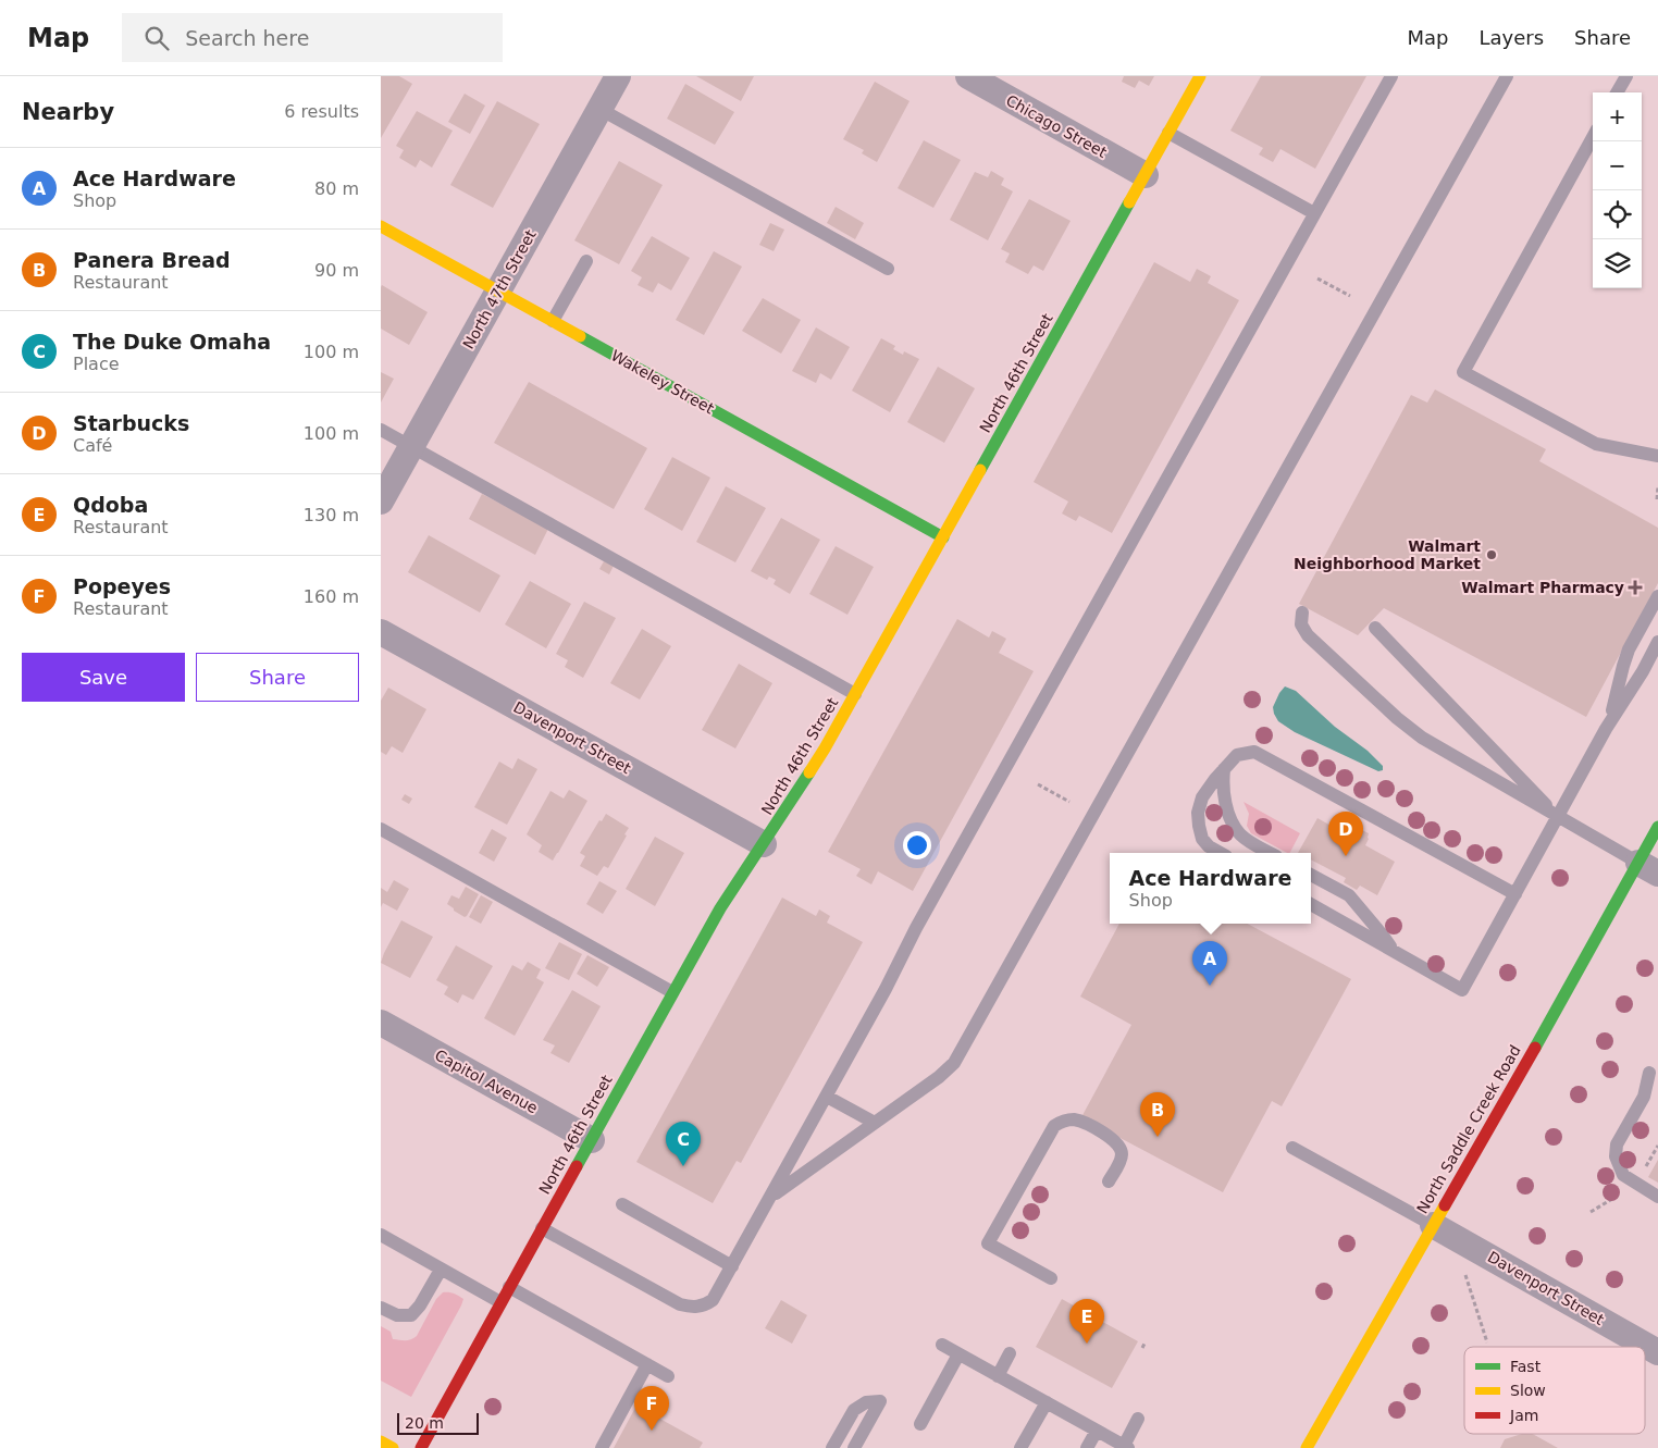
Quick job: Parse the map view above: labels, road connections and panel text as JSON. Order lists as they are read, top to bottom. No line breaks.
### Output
{"streets":{"main road":["North 46th Street","Wakeley Street","North Saddle Creek Road"],"street":["Chicago Street","North 47th Street","Davenport Street","Capitol Avenue"]},"crossings":[["Chicago Street","North 46th Street"],["North 47th Street","Wakeley Street"],["North 46th Street","Wakeley Street"],["North 46th Street","Davenport Street"],["North 46th Street","Capitol Avenue"],["Davenport Street","North Saddle Creek Road"]],"places":{"other":["Walmart Neighborhood Market"],"health":["Walmart Pharmacy"]},"legend":["Fast","Slow","Jam"],"scale_bar":"20 m","page":{"header":"Map","search":"Search here","nav":["Map","Layers","Share"],"heading":["Nearby","6 results"],"map_buttons":["+","−"],"list":[{"mark":"A","name":"Ace Hardware","note":"Shop","value":"80 m"},{"mark":"B","name":"Panera Bread","note":"Restaurant","value":"90 m"},{"mark":"C","name":"The Duke Omaha","note":"Place","value":"100 m"},{"mark":"D","name":"Starbucks","note":"Café","value":"100 m"},{"mark":"E","name":"Qdoba","note":"Restaurant","value":"130 m"},{"mark":"F","name":"Popeyes","note":"Restaurant","value":"160 m"}],"buttons":["Save","Share"],"pins":["D","A","B","C","E","F"],"popup":["Ace Hardware","Shop"],"scale":"20 m"}}
